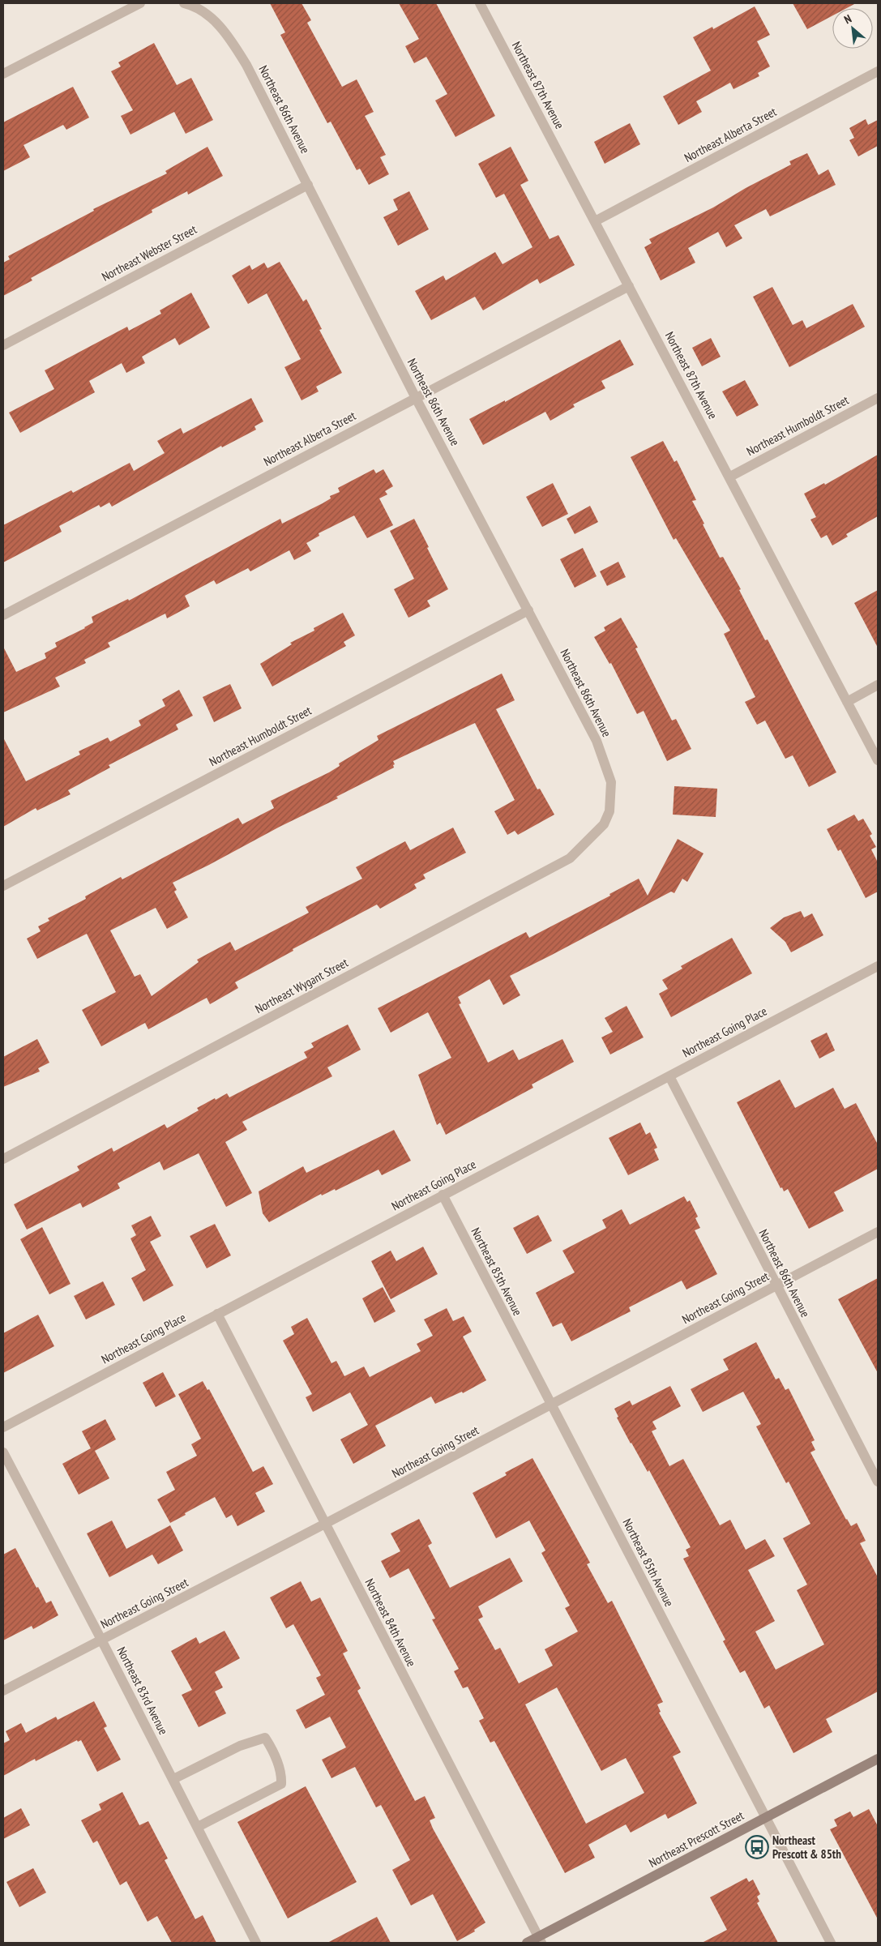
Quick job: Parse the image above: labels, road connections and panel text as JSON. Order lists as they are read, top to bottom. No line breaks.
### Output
{"streets":{"street":["Northeast 87th Avenue","Northeast 86th Avenue","Northeast Alberta Street","Northeast Webster Street","Northeast Humboldt Street","Northeast Wygant Street","Northeast Going Place","Northeast 85th Avenue","Northeast Going Street","Northeast 84th Avenue","Northeast 83rd Avenue","Northeast Prescott Street"]},"crossings":[["Northeast 87th Avenue","Northeast Alberta Street"],["Northeast 87th Avenue","Northeast Humboldt Street"],["Northeast 86th Avenue","Northeast Alberta Street"],["Northeast 86th Avenue","Northeast Webster Street"],["Northeast 86th Avenue","Northeast Humboldt Street"],["Northeast 86th Avenue","Northeast Wygant Street"],["Northeast 86th Avenue","Northeast Going Place"],["Northeast 86th Avenue","Northeast Going Street"],["Northeast Going Place","Northeast 85th Avenue"],["Northeast Going Place","Northeast 84th Avenue"],["Northeast 85th Avenue","Northeast Going Street"],["Northeast 85th Avenue","Northeast Prescott Street"],["Northeast Going Street","Northeast 84th Avenue"],["Northeast Going Street","Northeast 83rd Avenue"],["Northeast 84th Avenue","Northeast Prescott Street"]],"places":{"bus stop":["Northeast Prescott & 85th"]},"north":"top left"}
